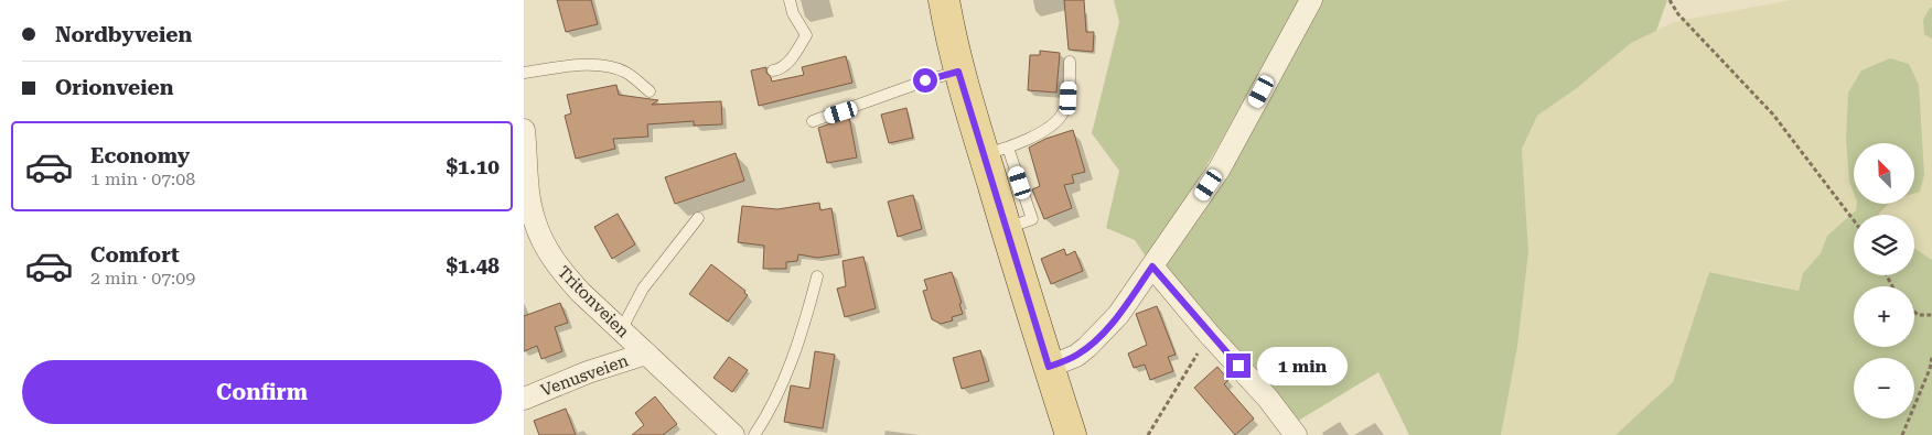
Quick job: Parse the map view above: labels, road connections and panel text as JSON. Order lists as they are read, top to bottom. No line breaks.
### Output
{"streets":{"street":["Tritonveien","Venusveien"]},"crossings":[["Tritonveien","Venusveien"]],"north":"top left","page":{"banner":["Nordbyveien","Orionveien"],"list":[{"name":"Economy","note":"1 min · 07:08","value":"$1.10"},{"name":"Comfort","note":"2 min · 07:09","value":"$1.48"}],"map_buttons":["+","−"],"bubble":"1 min","buttons":"Confirm"}}
